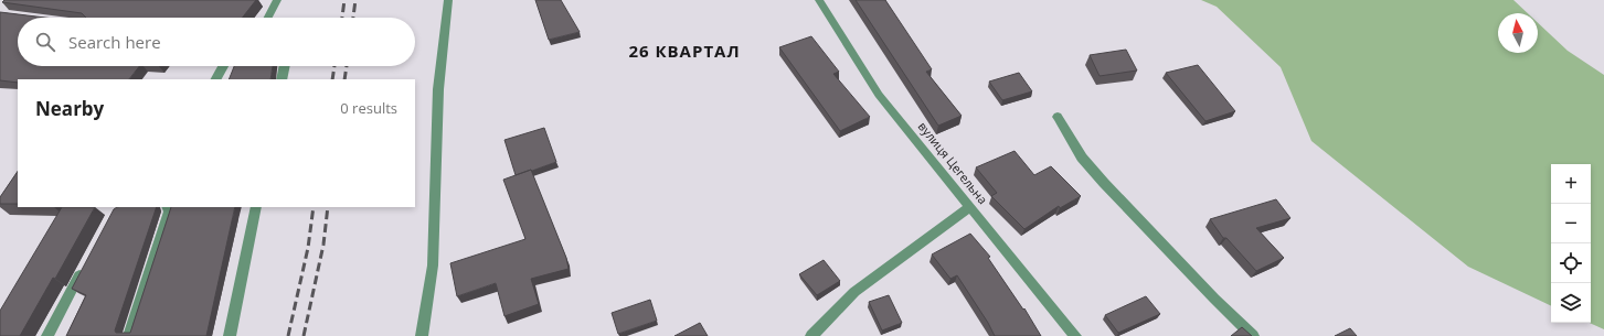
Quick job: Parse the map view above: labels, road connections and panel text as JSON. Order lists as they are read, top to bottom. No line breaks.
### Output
{"streets":{"street":["вулиця Цегельна"]},"districts":["26 КВАРТАЛ"],"north":"top","page":{"search":"Search here","heading":["Nearby","0 results"],"map_buttons":["+","−"]}}
